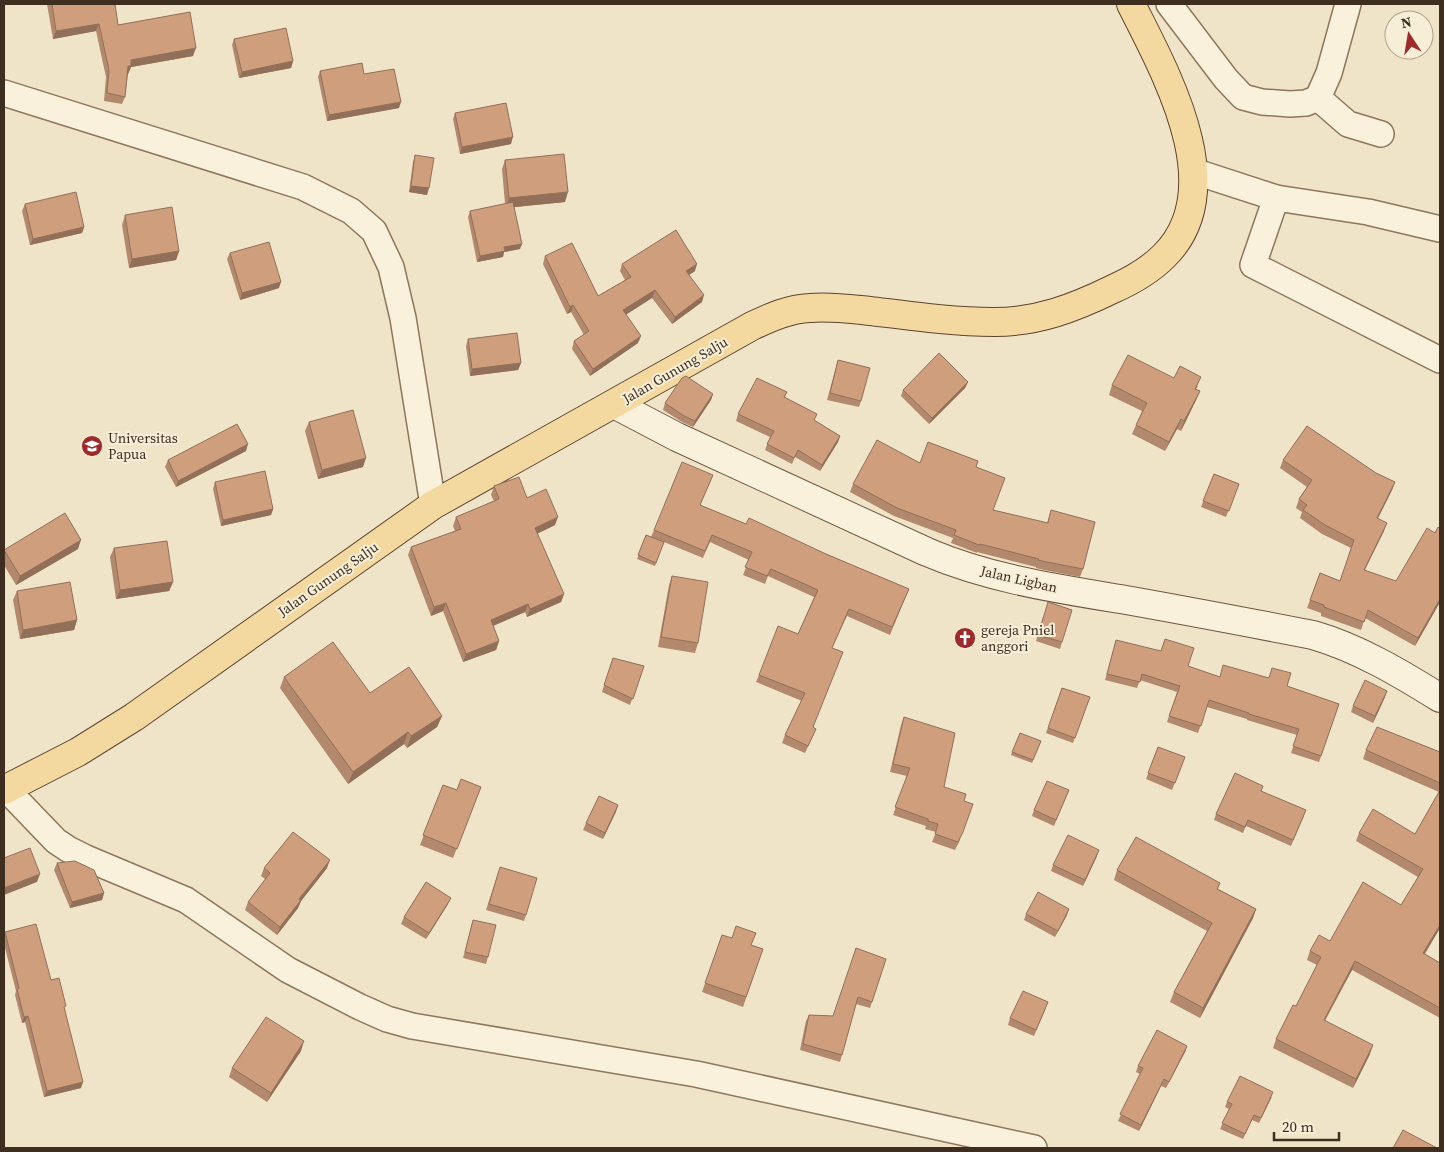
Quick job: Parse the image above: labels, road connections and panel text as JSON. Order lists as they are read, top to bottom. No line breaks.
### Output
{"streets":{"main road":["Jalan Gunung Salju","Jalan Ligban"]},"crossings":[["Jalan Gunung Salju","Jalan Ligban"]],"places":{"school or university":["Universitas Papua"],"church":["gereja Pniel anggori"]},"scale_bar":"20 m","north":"top"}
